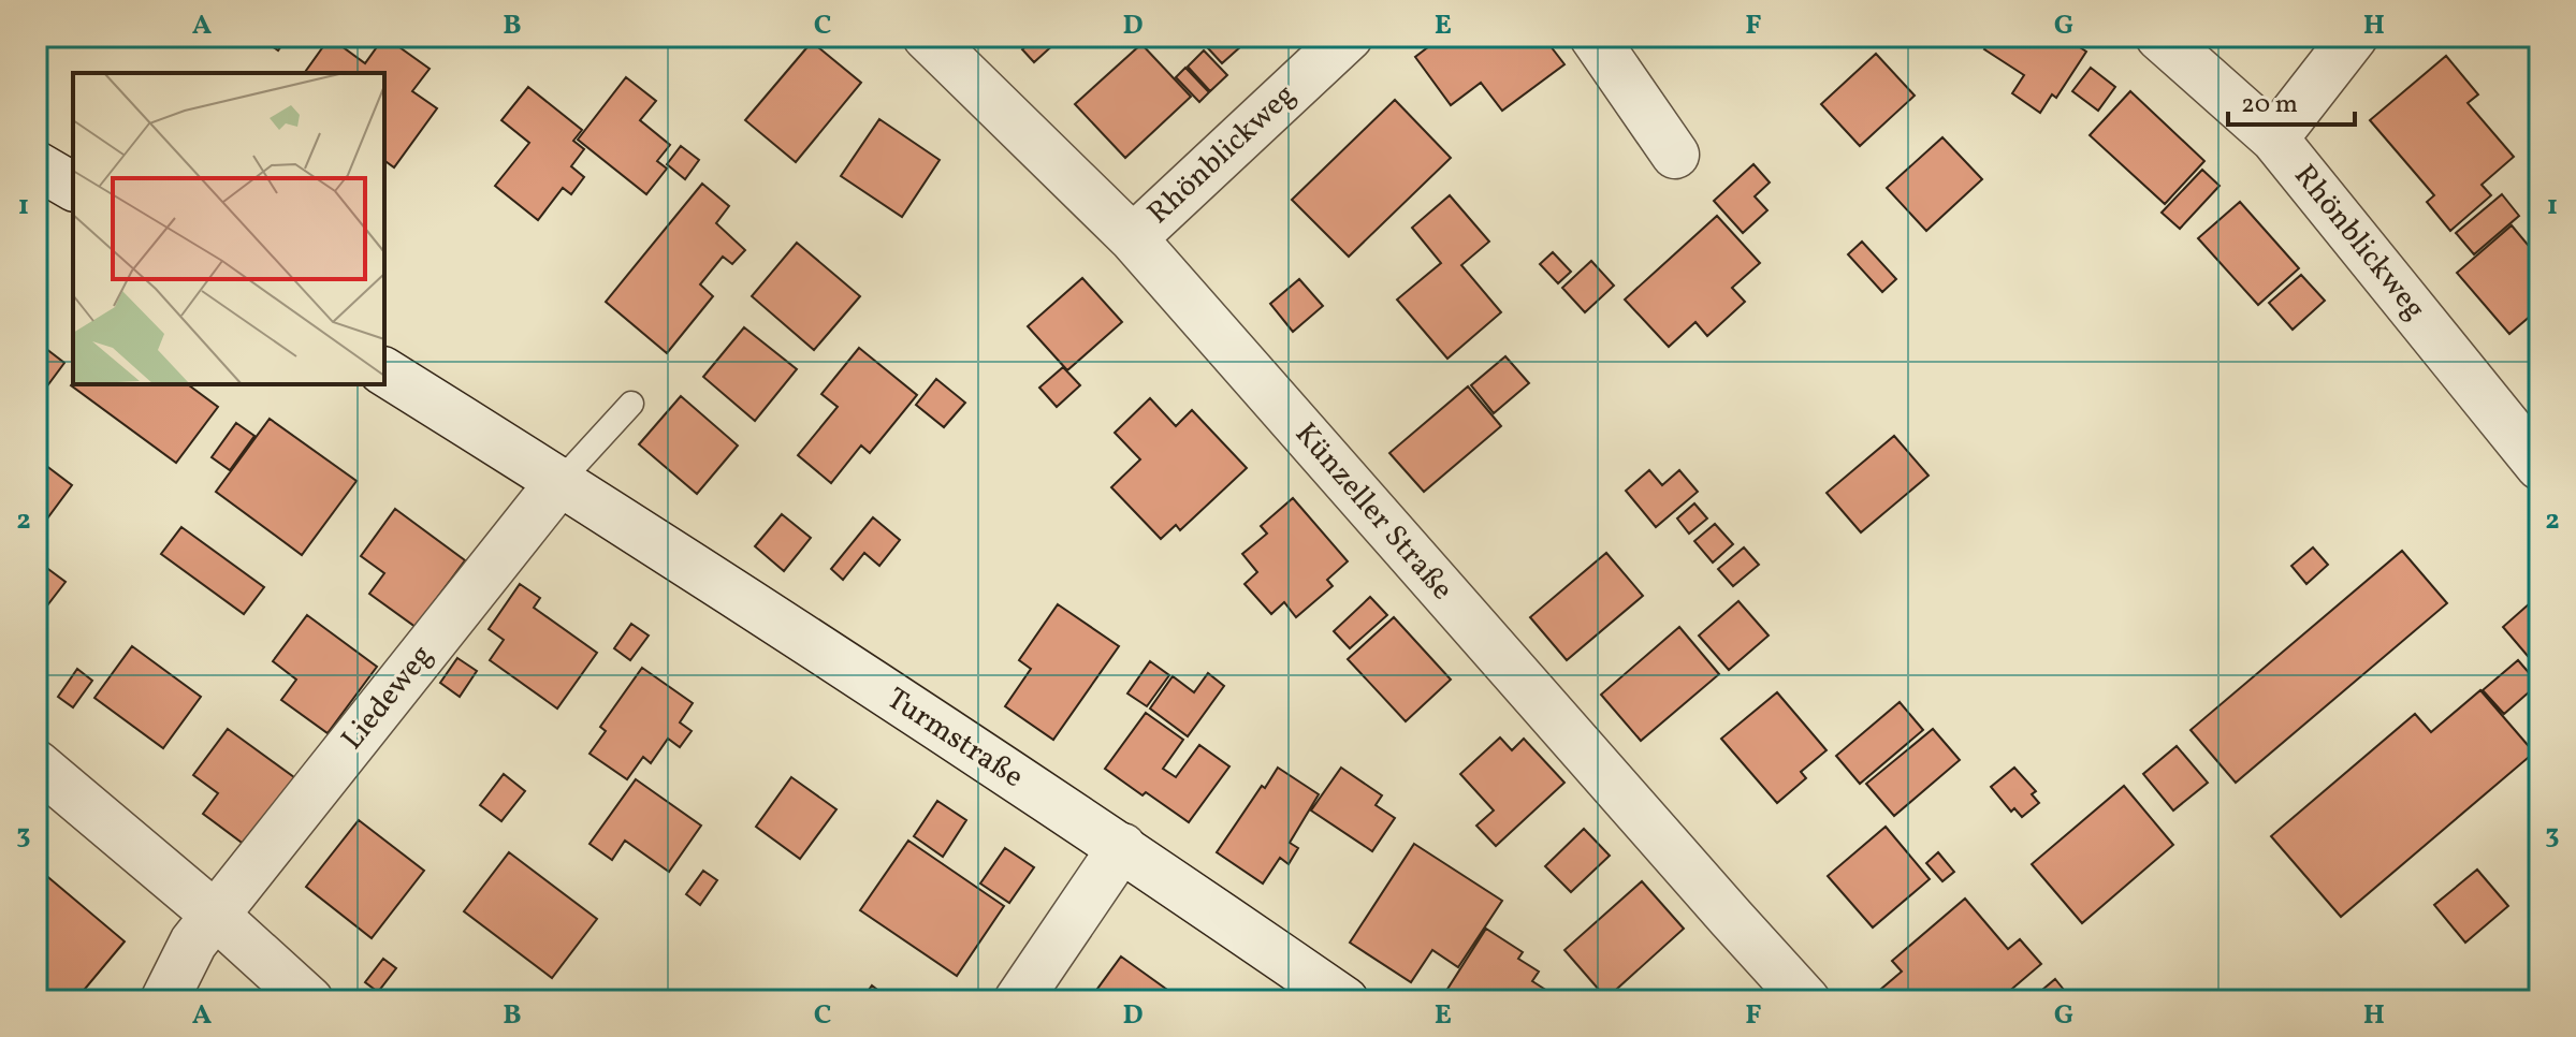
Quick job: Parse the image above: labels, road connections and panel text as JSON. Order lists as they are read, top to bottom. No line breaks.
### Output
{"streets":{"street":["Rhönblickweg","Künzeller Straße","Liedeweg","Turmstraße"]},"crossings":[["Rhönblickweg","Künzeller Straße"],["Liedeweg","Turmstraße"]],"scale_bar":"20 m","grid":{"columns":["A","B","C","D","E","F","G","H"],"rows":["1","2","3"]}}
